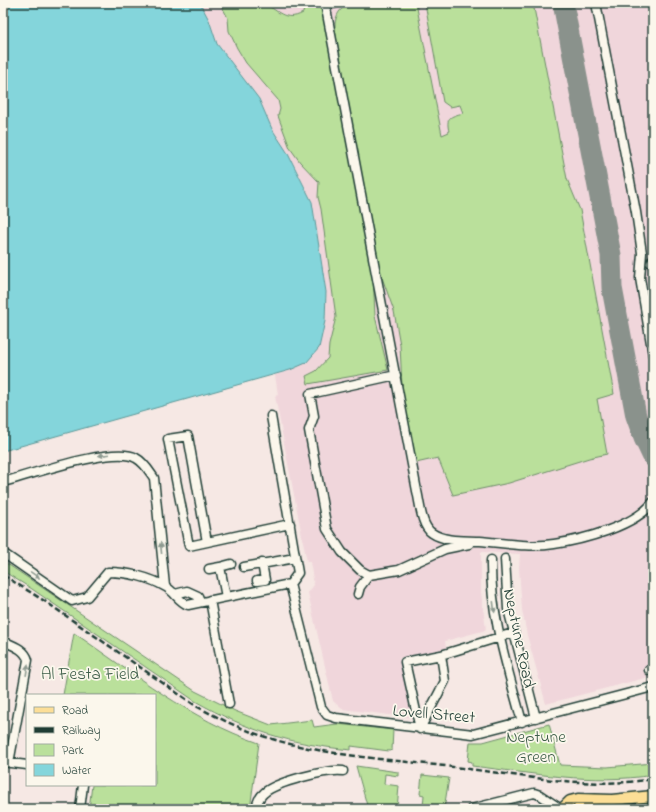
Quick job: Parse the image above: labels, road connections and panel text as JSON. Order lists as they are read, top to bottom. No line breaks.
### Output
{"streets":{"street":["Neptune Road","Lovell Street"]},"crossings":[["Neptune Road","Lovell Street"]],"parks":["Al Festa Field","Neptune Green"],"legend":["Road","Railway","Park","Water"]}
